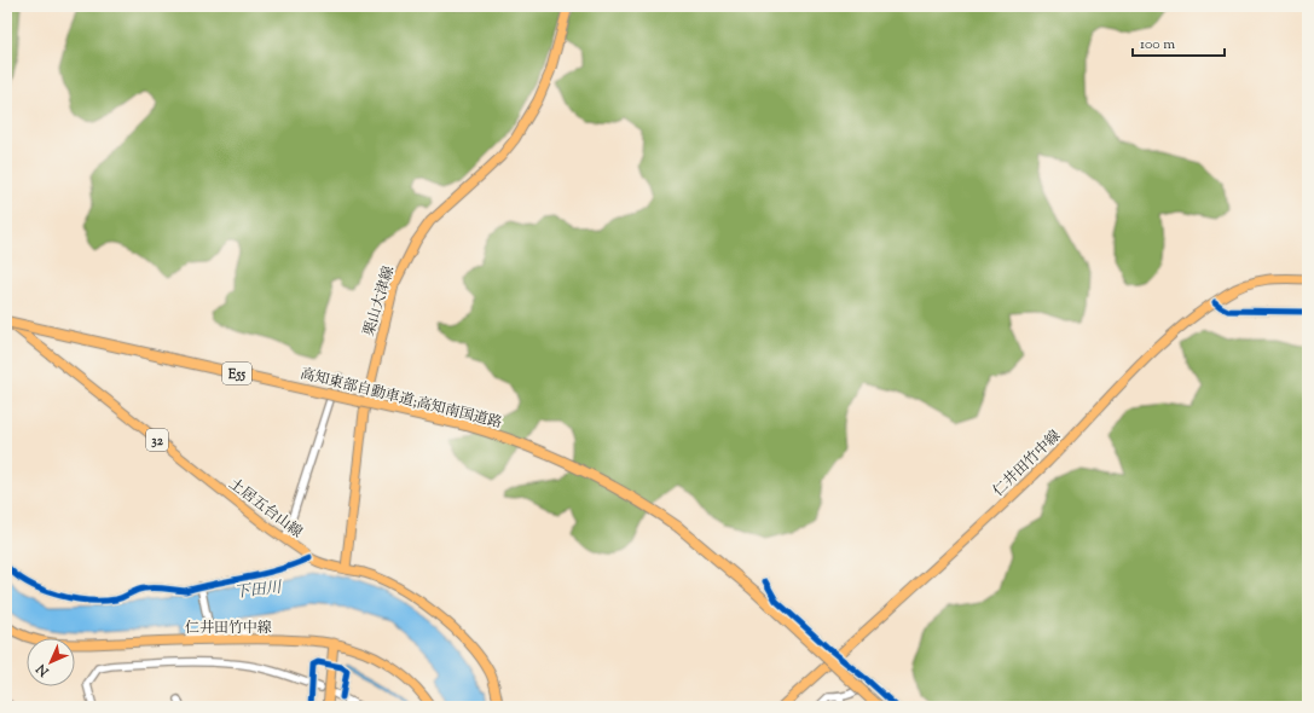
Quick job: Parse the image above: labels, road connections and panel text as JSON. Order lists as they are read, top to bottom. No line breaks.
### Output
{"streets":{"highway":["E55","高知東部自動車道;高知南国道路"],"main road":["栗山大津線","32","仁井田竹中線","土居五台山線"]},"crossings":[["栗山大津線","土居五台山線"],["高知東部自動車道;高知南国道路","土居五台山線"]],"water":["下田川"],"scale_bar":"100 m","north":"bottom left"}
